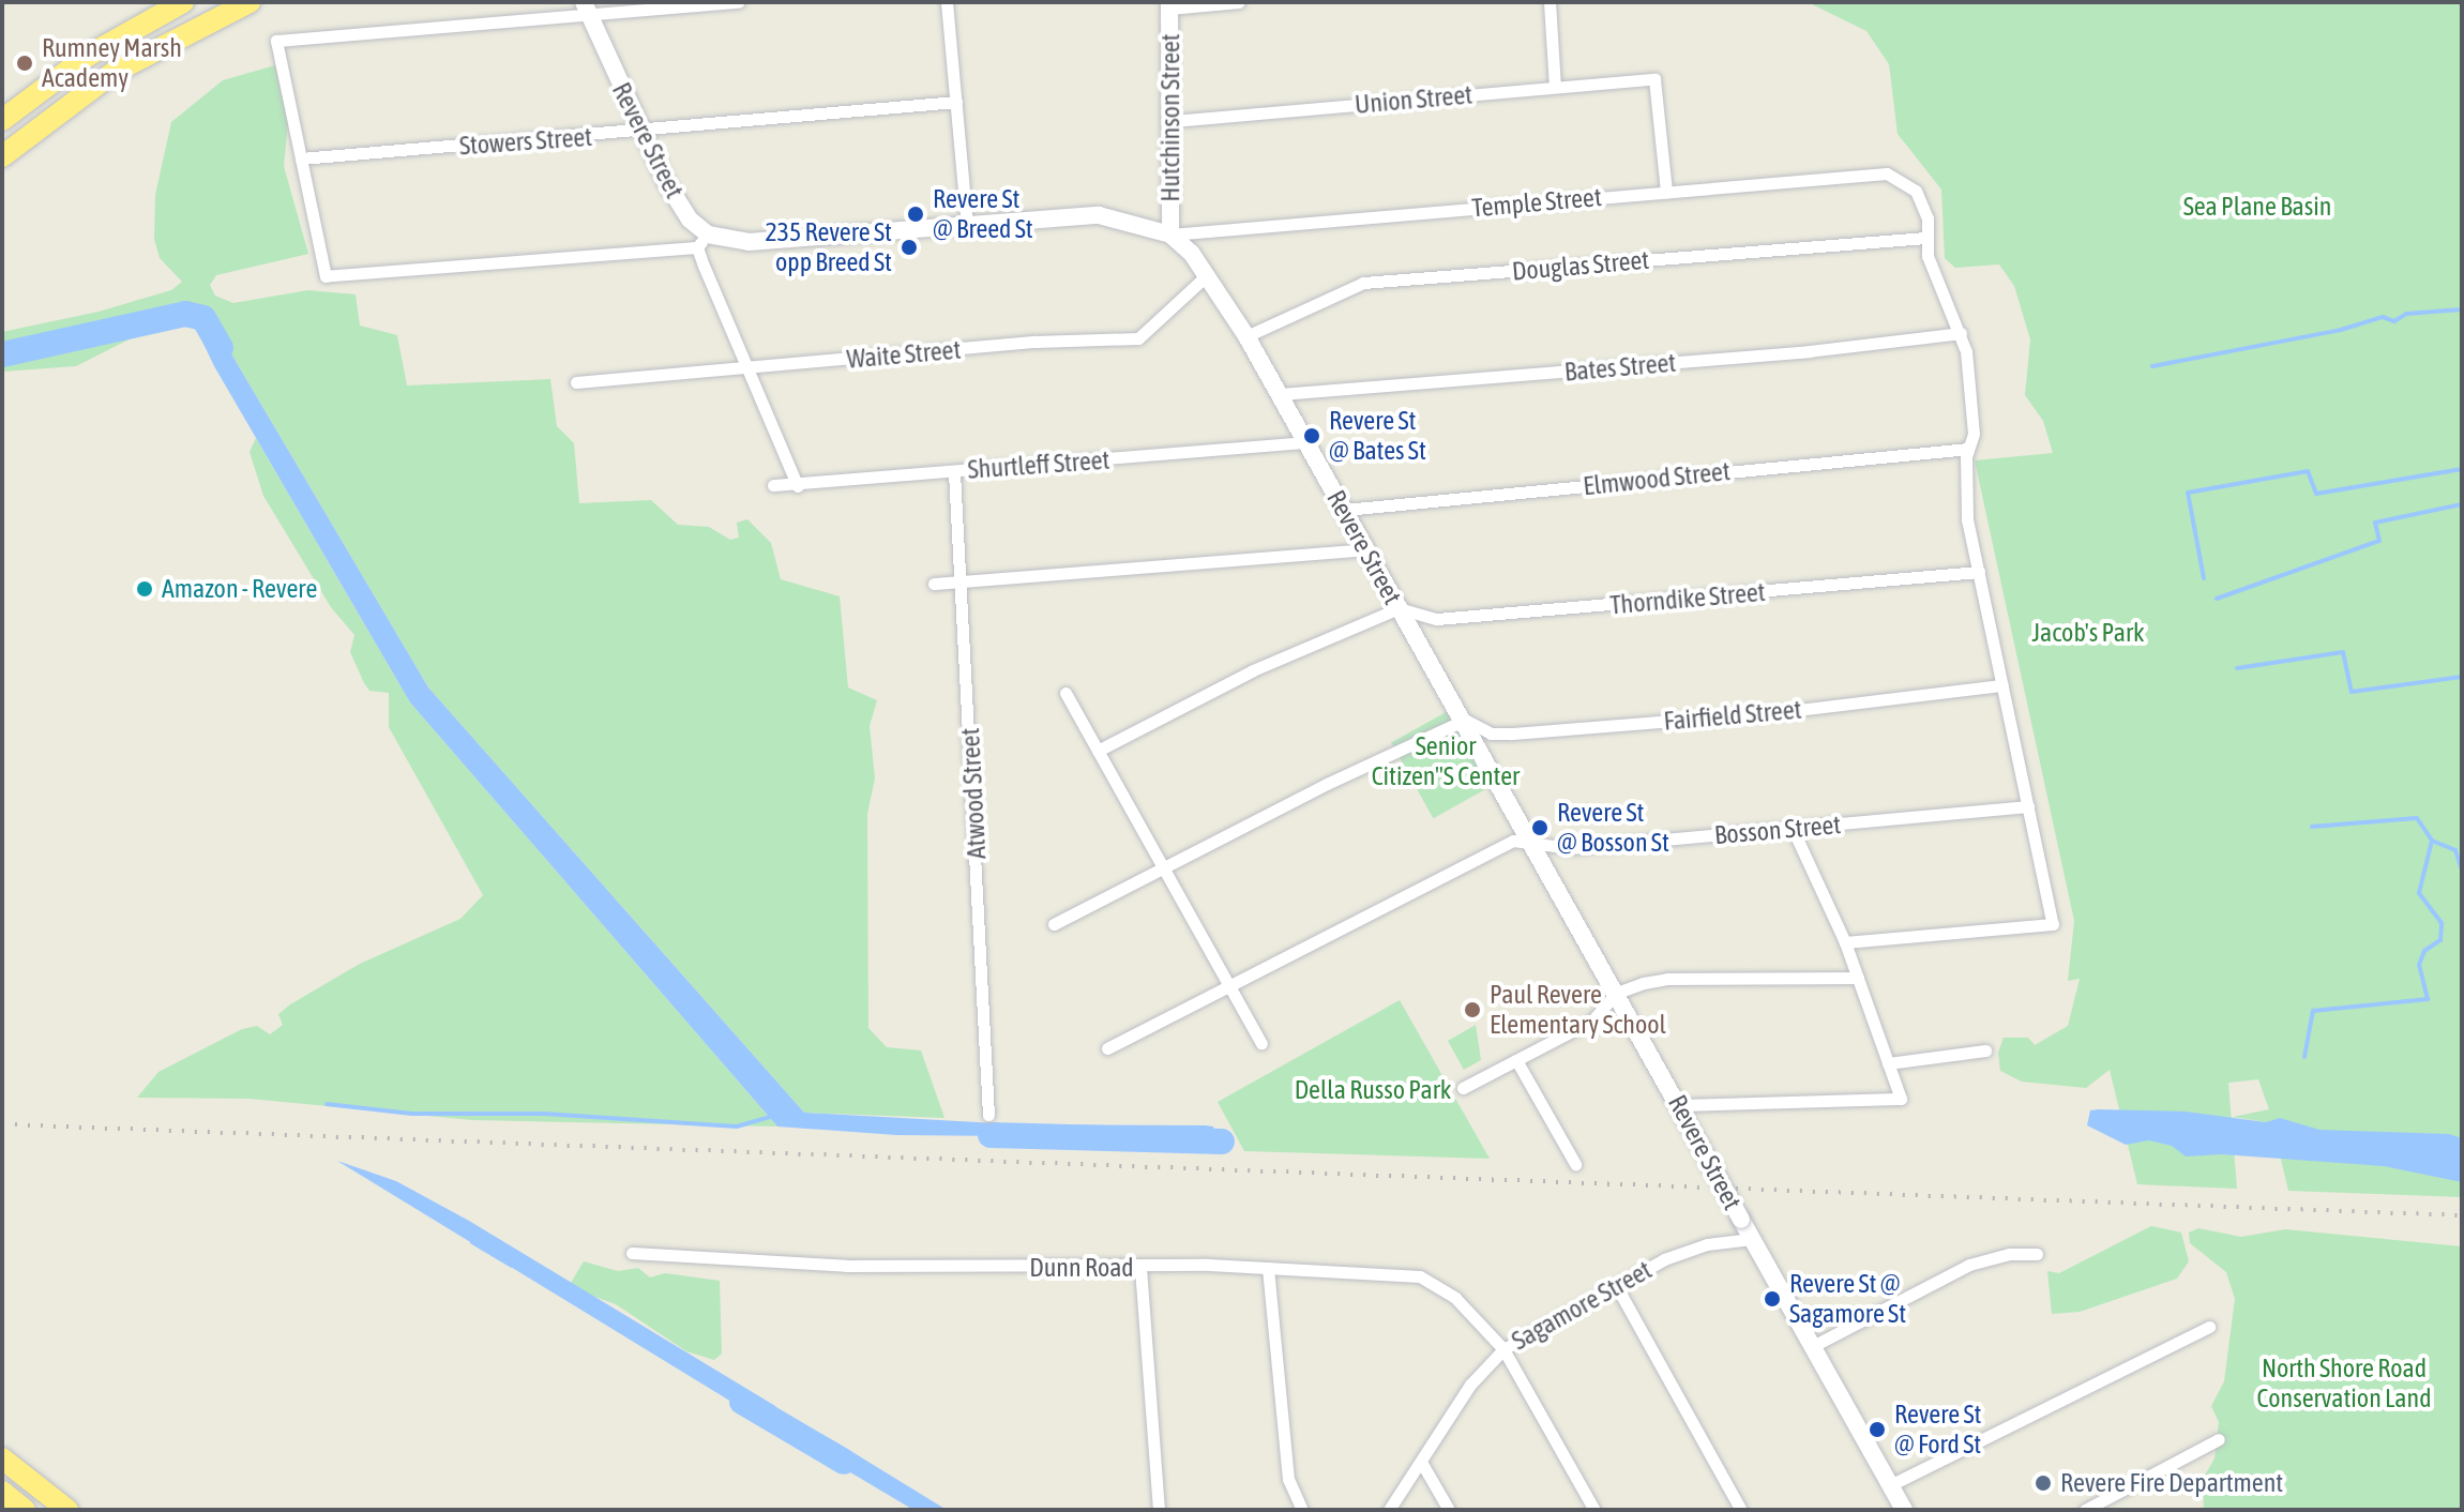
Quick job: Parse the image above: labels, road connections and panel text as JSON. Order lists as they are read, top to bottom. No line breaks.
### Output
{"streets":{"main road":["Hutchinson Street","Revere Street"],"street":["Union Street","Stowers Street","Temple Street","Douglas Street","Waite Street","Bates Street","Shurtleff Street","Elmwood Street","Thorndike Street","Fairfield Street","Atwood Street","Bosson Street","Dunn Road","Sagamore Street"]},"crossings":[["Union Street","Hutchinson Street"],["Union Street","Temple Street"],["Hutchinson Street","Revere Street"],["Hutchinson Street","Temple Street"],["Revere Street","Stowers Street"],["Revere Street","Temple Street"],["Revere Street","Douglas Street"],["Revere Street","Waite Street"],["Revere Street","Bates Street"],["Revere Street","Shurtleff Street"],["Revere Street","Elmwood Street"],["Revere Street","Thorndike Street"],["Revere Street","Fairfield Street"],["Revere Street","Bosson Street"],["Revere Street","Sagamore Street"],["Temple Street","Douglas Street"],["Shurtleff Street","Atwood Street"],["Dunn Road","Sagamore Street"]],"parks":["Sea Plane Basin","Jacob's Park","Senior Citizen\"S Center","Della Russo Park","North Shore Road Conservation Land"],"places":["Rumney Marsh Academy","Revere St @ Breed St","235 Revere St opp Breed St","Revere St @ Bates St","Amazon - Revere","Revere St @ Bosson St","Paul Revere Elementary School","Revere St @ Sagamore St","Revere St @ Ford St","Revere Fire Department"]}
